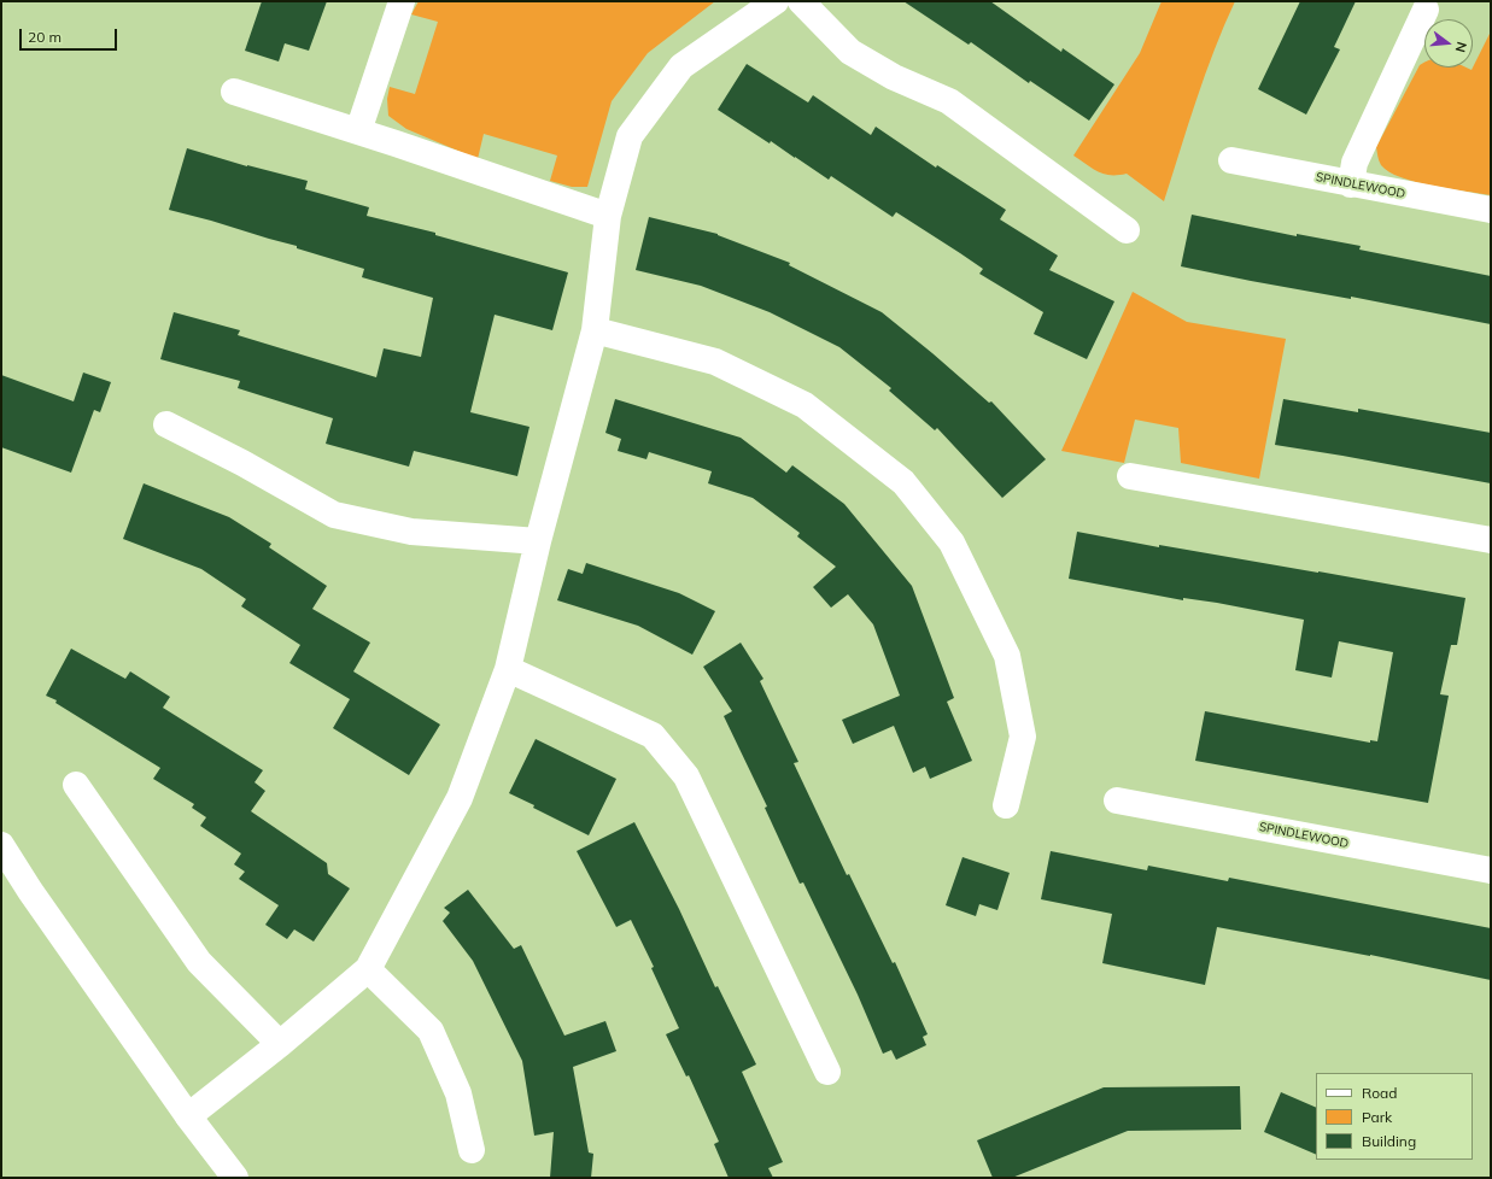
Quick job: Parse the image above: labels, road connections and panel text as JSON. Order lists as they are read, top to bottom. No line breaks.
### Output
{"streets":{"street":["SPINDLEWOOD"]},"legend":["Road","Park","Building"],"scale_bar":"20 m","north":"right"}
